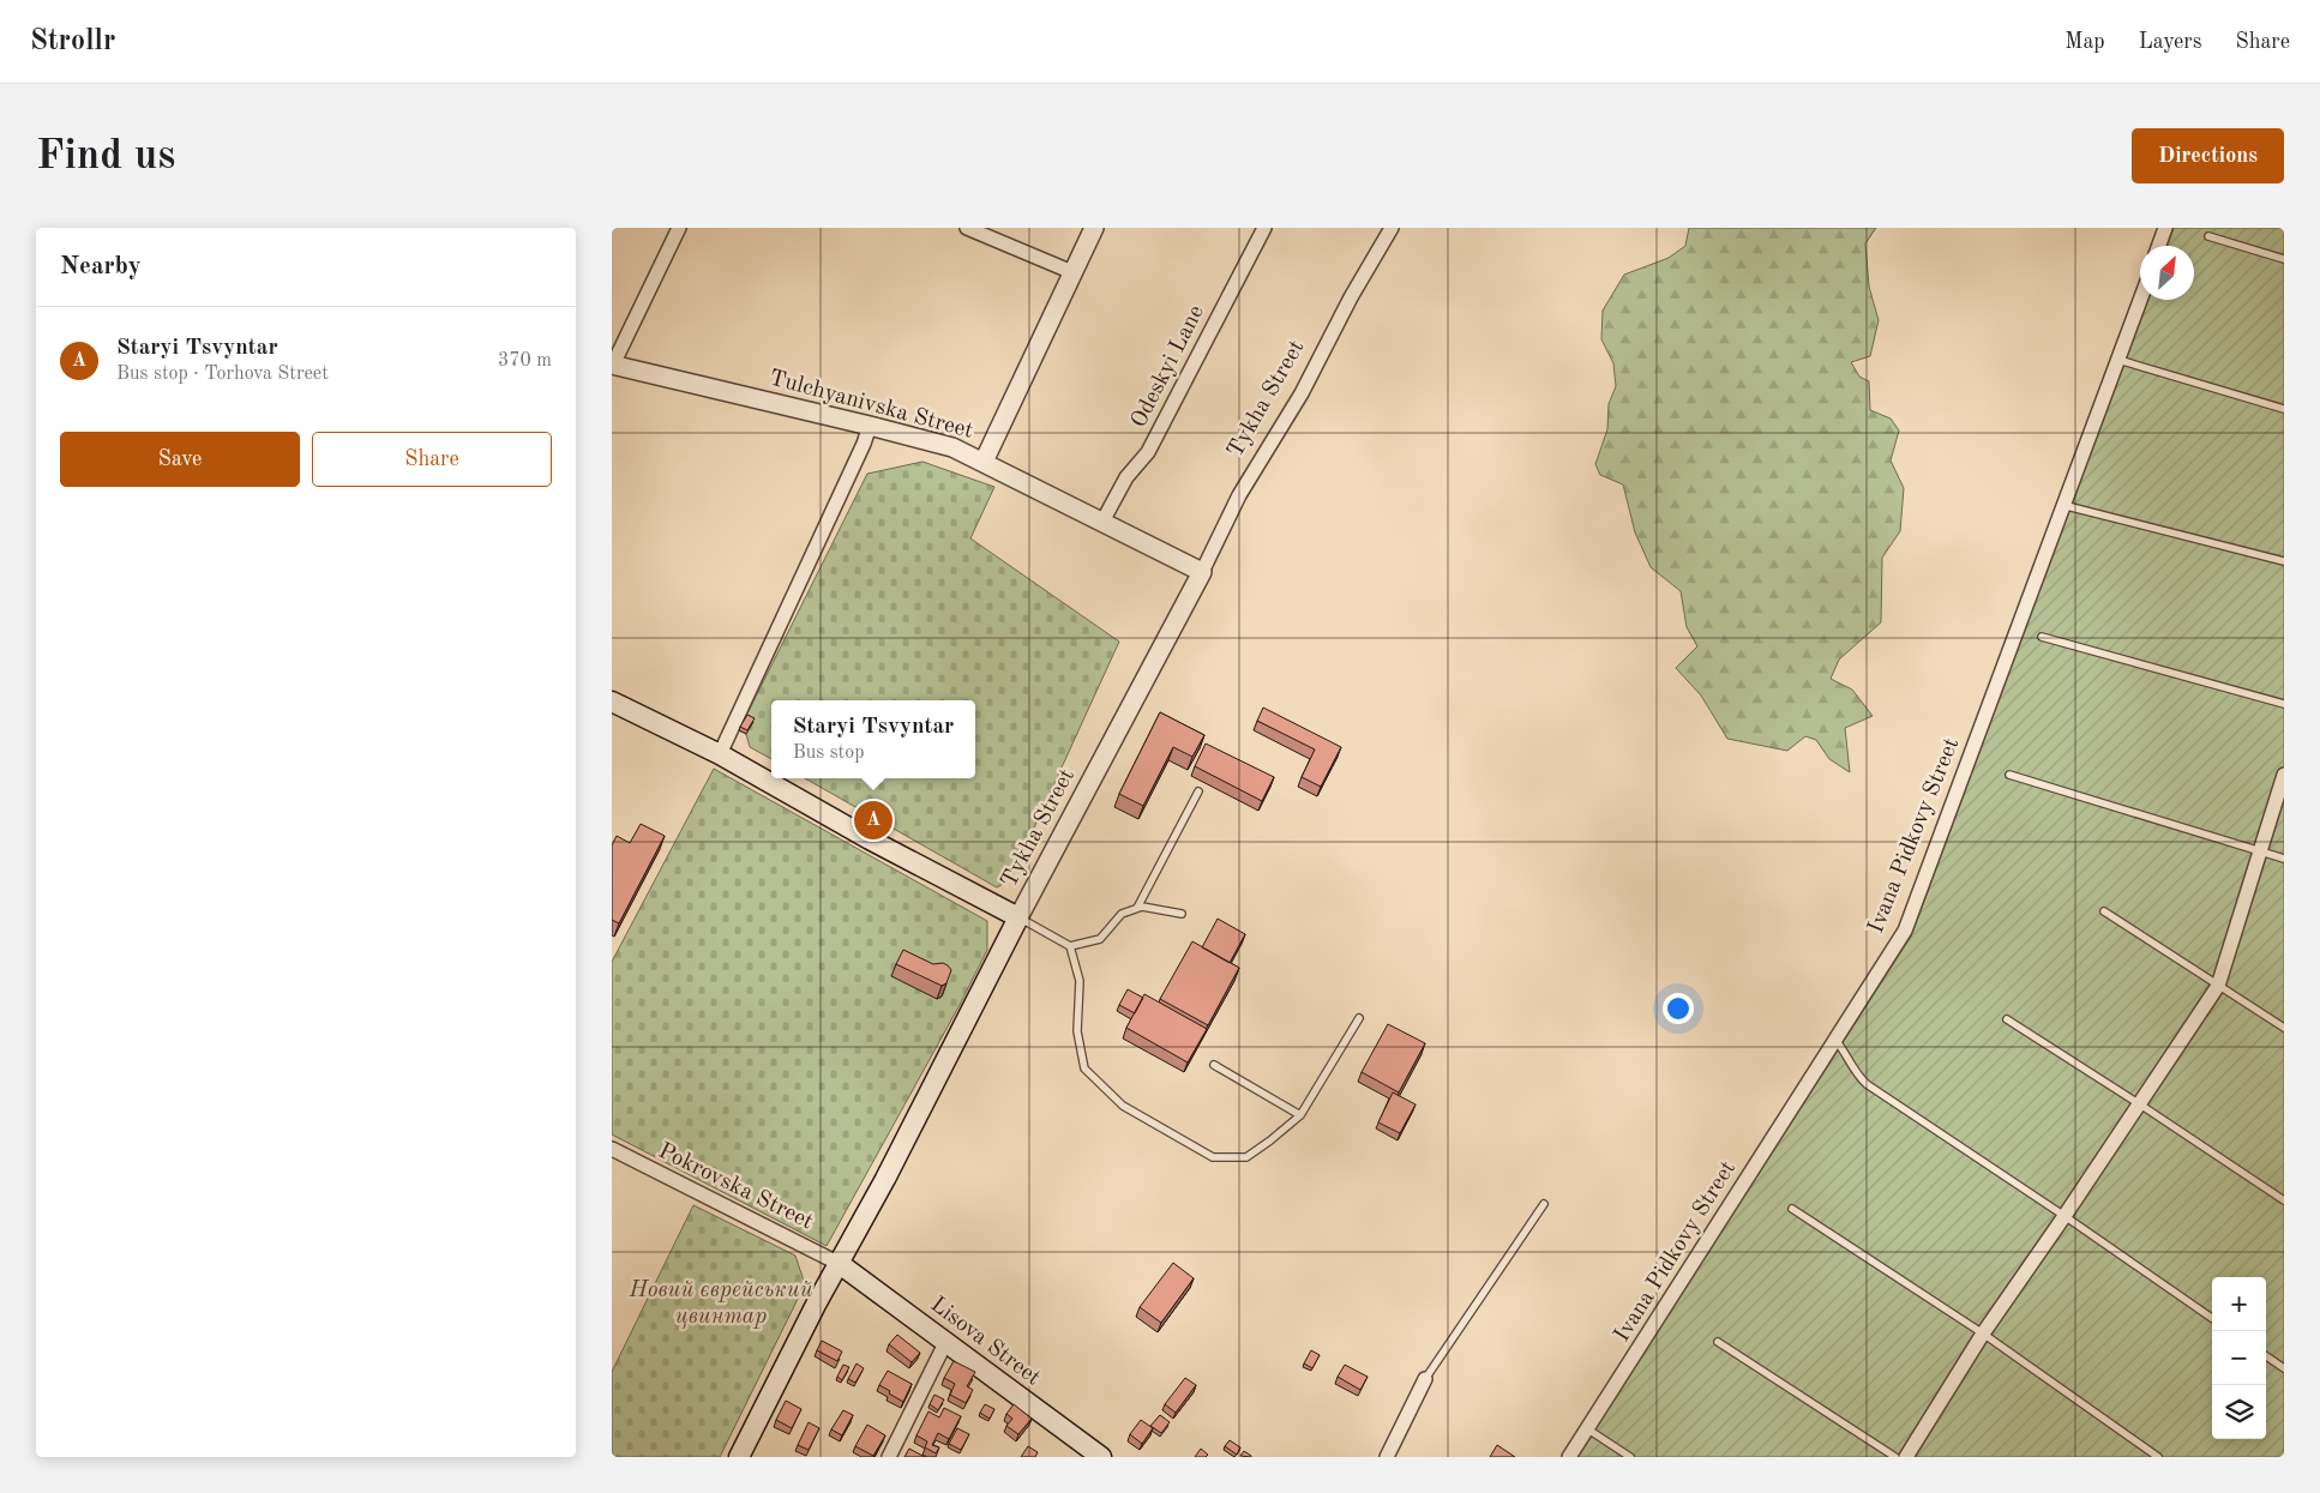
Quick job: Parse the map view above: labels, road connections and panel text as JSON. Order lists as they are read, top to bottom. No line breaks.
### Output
{"streets":{"main road":["Tykha Street","Lisova Street"],"street":["Odeskyi Lane","Tulchyanivska Street","Ivana Pidkovy Street","Pokrovska Street"]},"crossings":[["Odeskyi Lane","Tulchyanivska Street"],["Tykha Street","Tulchyanivska Street"],["Tykha Street","Pokrovska Street"],["Tykha Street","Lisova Street"],["Pokrovska Street","Lisova Street"]],"parks":["Новий єврейський цвинтар"],"north":"top right","page":{"header":"Strollr","nav":["Map","Layers","Share"],"buttons":["Directions",["Save","Share"]],"title":"Find us","heading":"Nearby","list":[{"mark":"A","name":"Staryi Tsvyntar","note":"Bus stop · Torhova Street","value":"370 m"}],"popup":["Staryi Tsvyntar","Bus stop"],"pins":"A","map_buttons":["+","−"]}}
